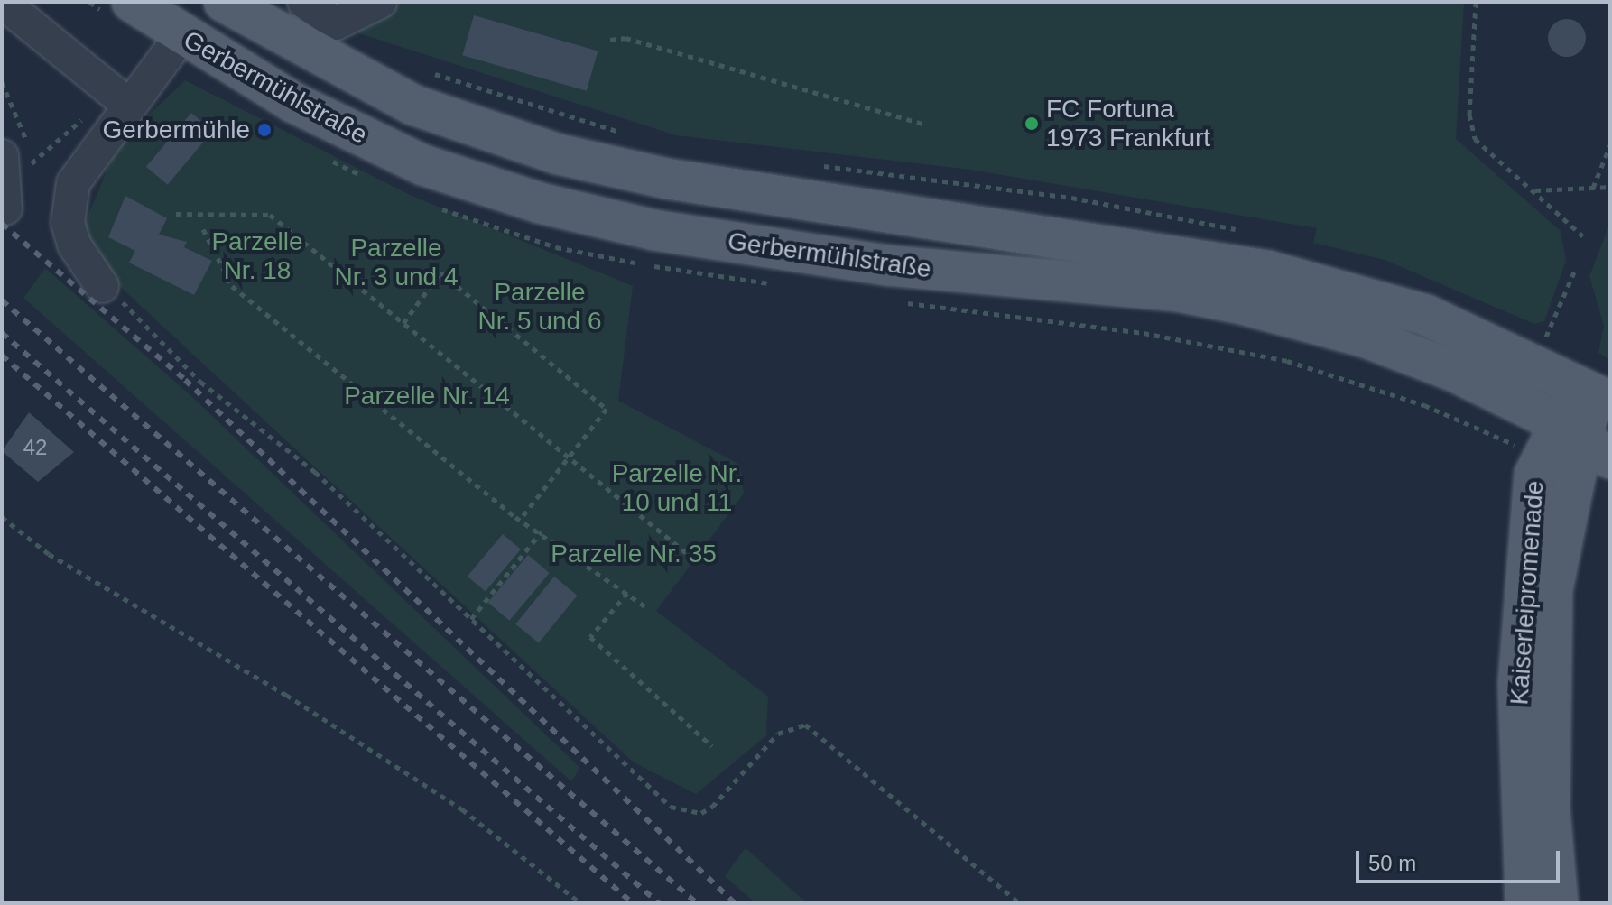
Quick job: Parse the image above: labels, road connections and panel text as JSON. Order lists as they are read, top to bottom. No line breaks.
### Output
{"streets":{"main road":["Gerbermühlstraße","Kaiserleipromenade"]},"crossings":[["Gerbermühlstraße","Kaiserleipromenade"]],"parks":["Parzelle Nr. 18","Parzelle Nr. 3 und 4","Parzelle Nr. 5 und 6","Parzelle Nr. 14","Parzelle Nr. 10 und 11","Parzelle Nr. 35"],"places":["FC Fortuna 1973 Frankfurt","Gerbermühle"],"house_numbers":["42"],"scale_bar":"50 m"}
